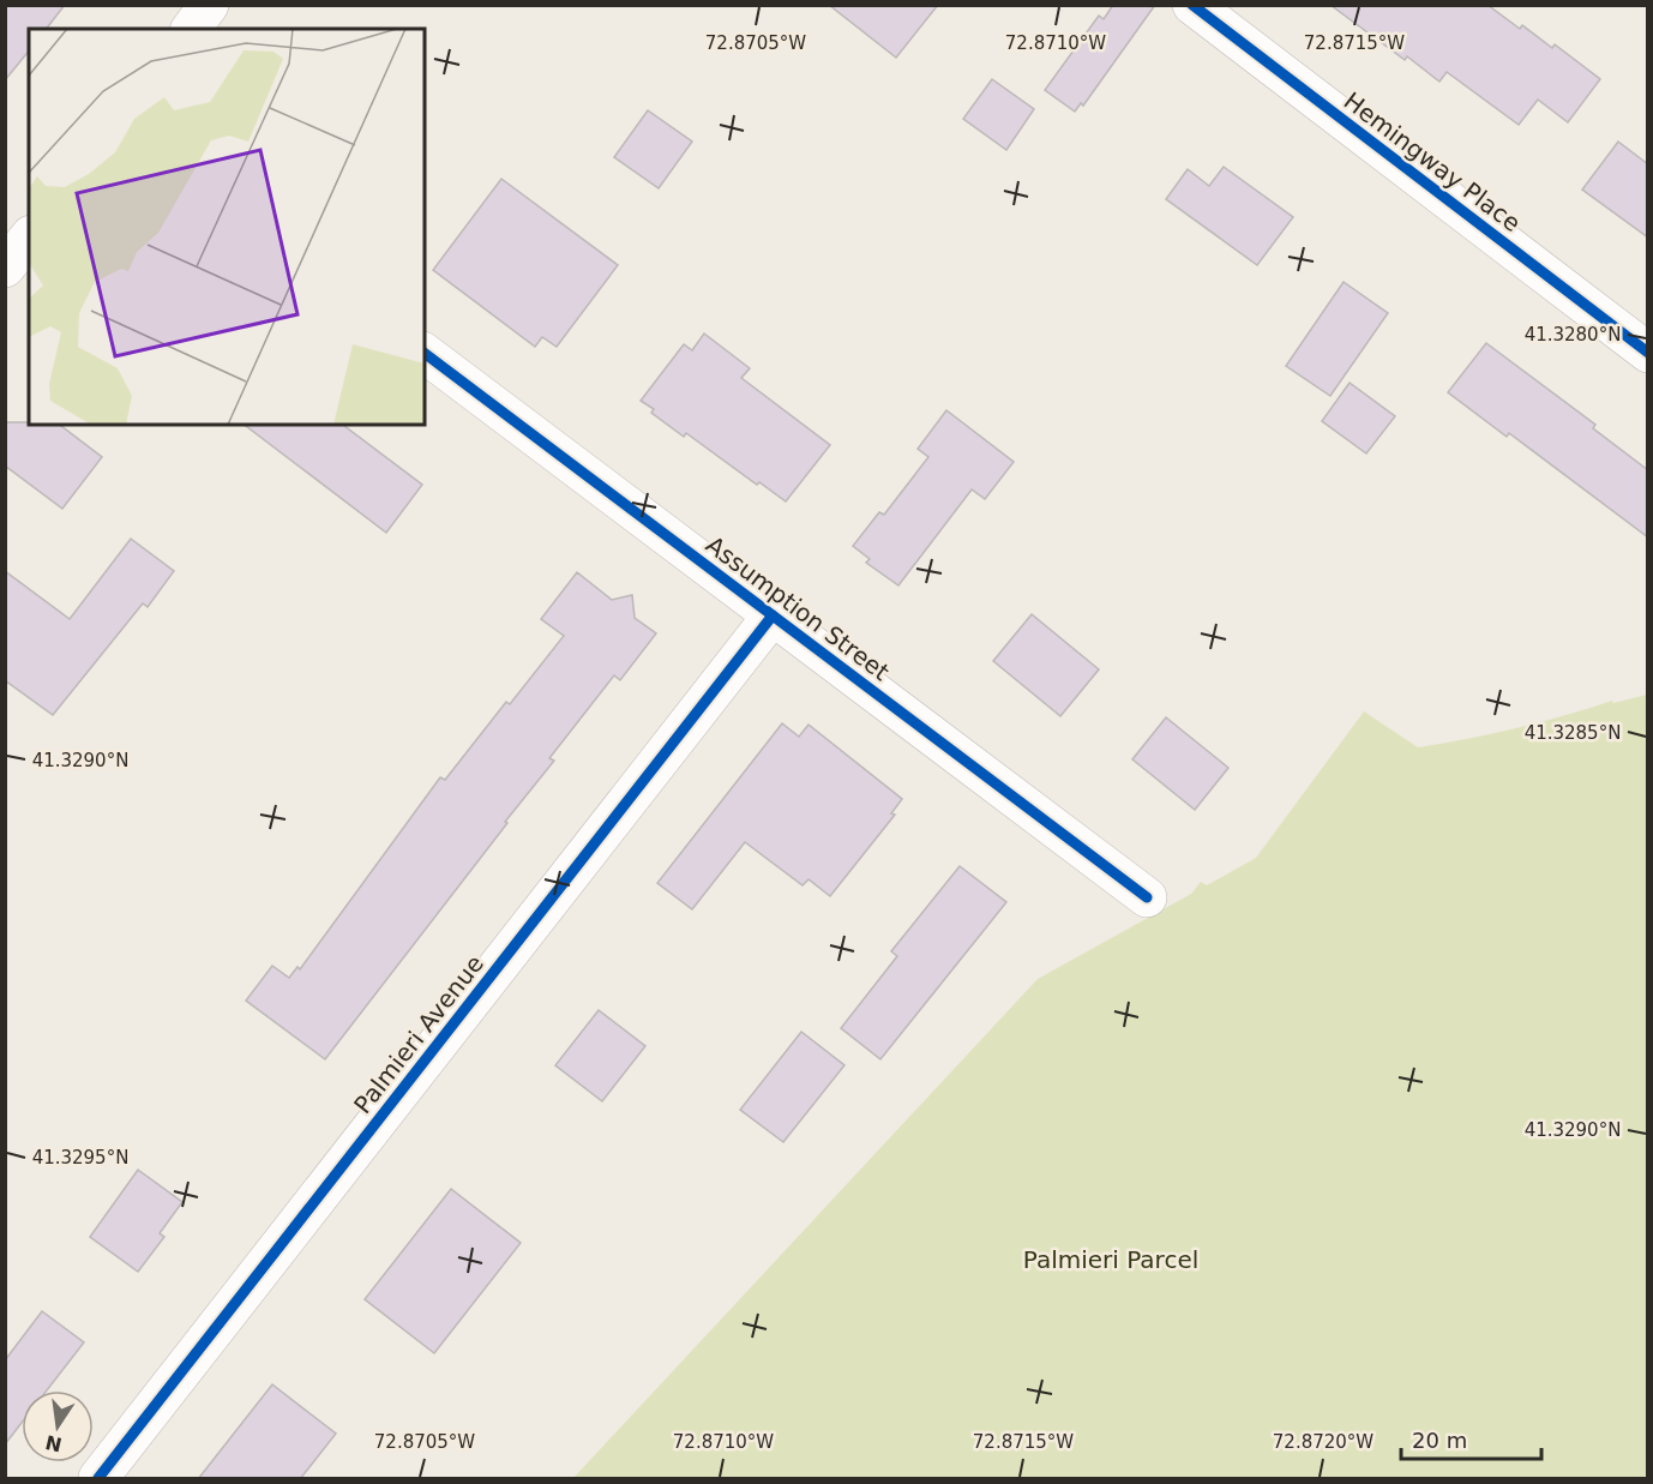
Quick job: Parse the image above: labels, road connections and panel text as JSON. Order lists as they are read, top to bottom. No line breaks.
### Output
{"streets":{"street":["Hemingway Place","Assumption Street","Palmieri Avenue"]},"crossings":[["Assumption Street","Palmieri Avenue"]],"parks":["Palmieri Parcel"],"scale_bar":"20 m","north":"bottom","coordinates":["72.8705°W","72.8710°W","72.8715°W","41.3280°N","41.3285°N","41.3290°N","41.3295°N","72.8720°W"]}
